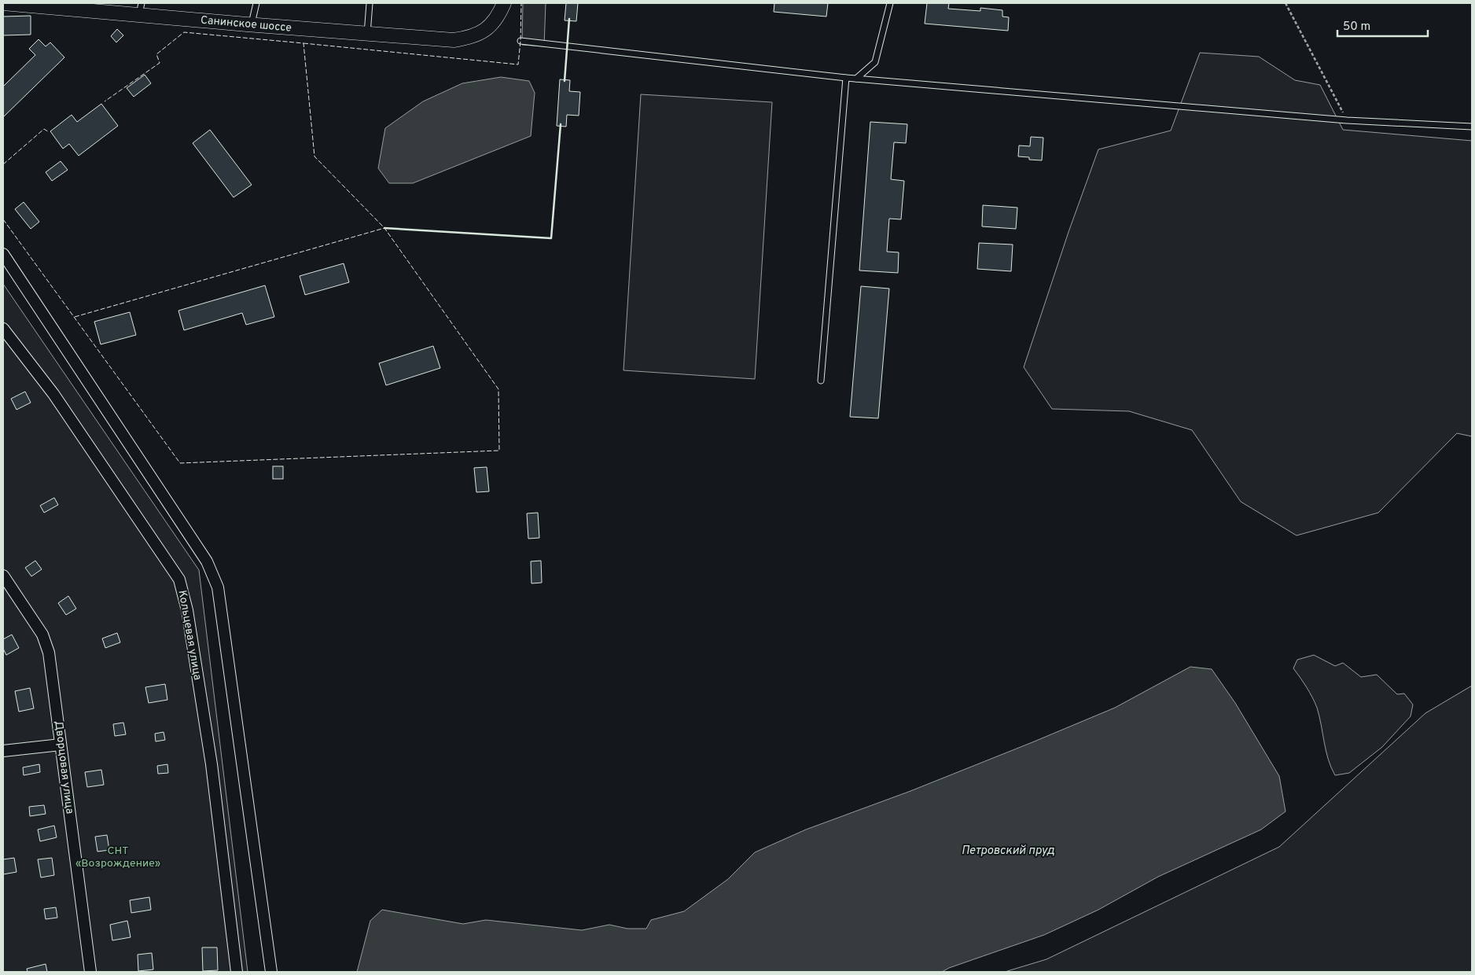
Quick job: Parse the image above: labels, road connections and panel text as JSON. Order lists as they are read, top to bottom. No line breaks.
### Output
{"streets":{"street":["Санинское шоссе","Кольцевая улица","Дворцовая улица"]},"water":["Петровский пруд"],"parks":["СНТ «Возрождение»"],"scale_bar":"50 m"}
